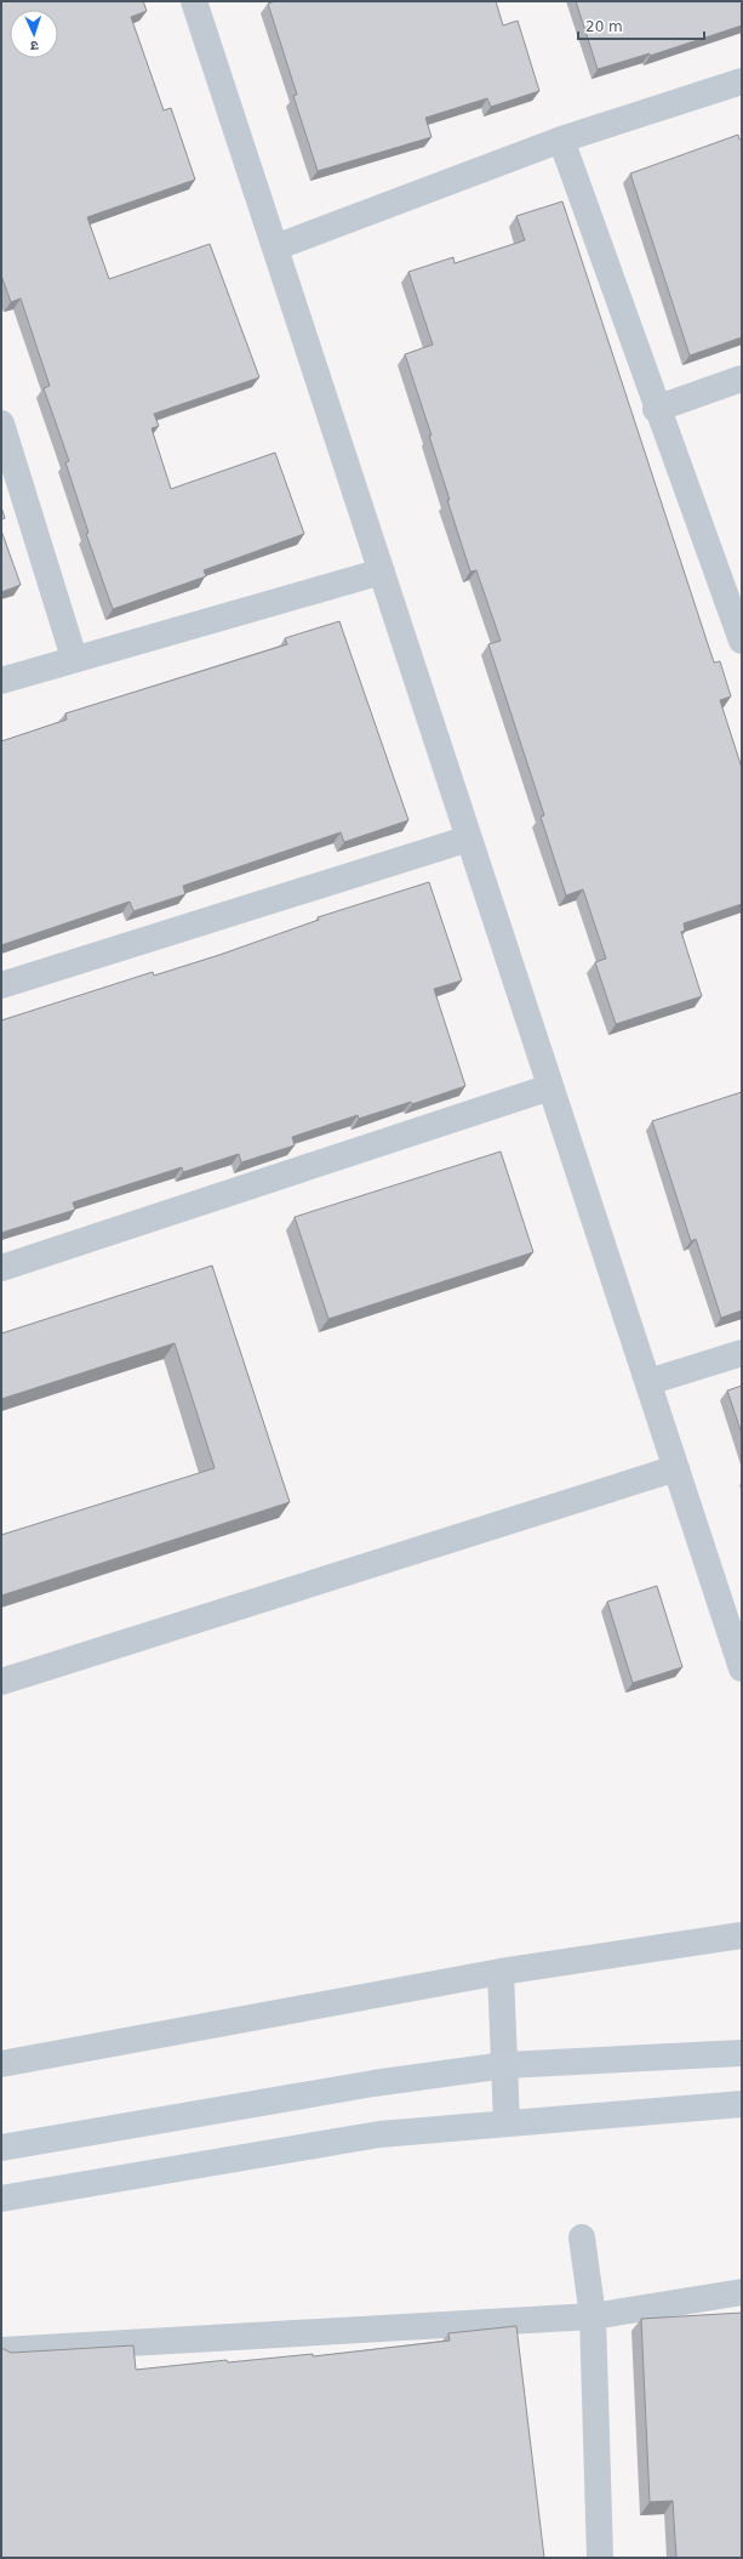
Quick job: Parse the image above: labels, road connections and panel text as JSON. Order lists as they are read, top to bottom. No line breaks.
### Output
{"scale_bar":"20 m","north":"bottom"}
